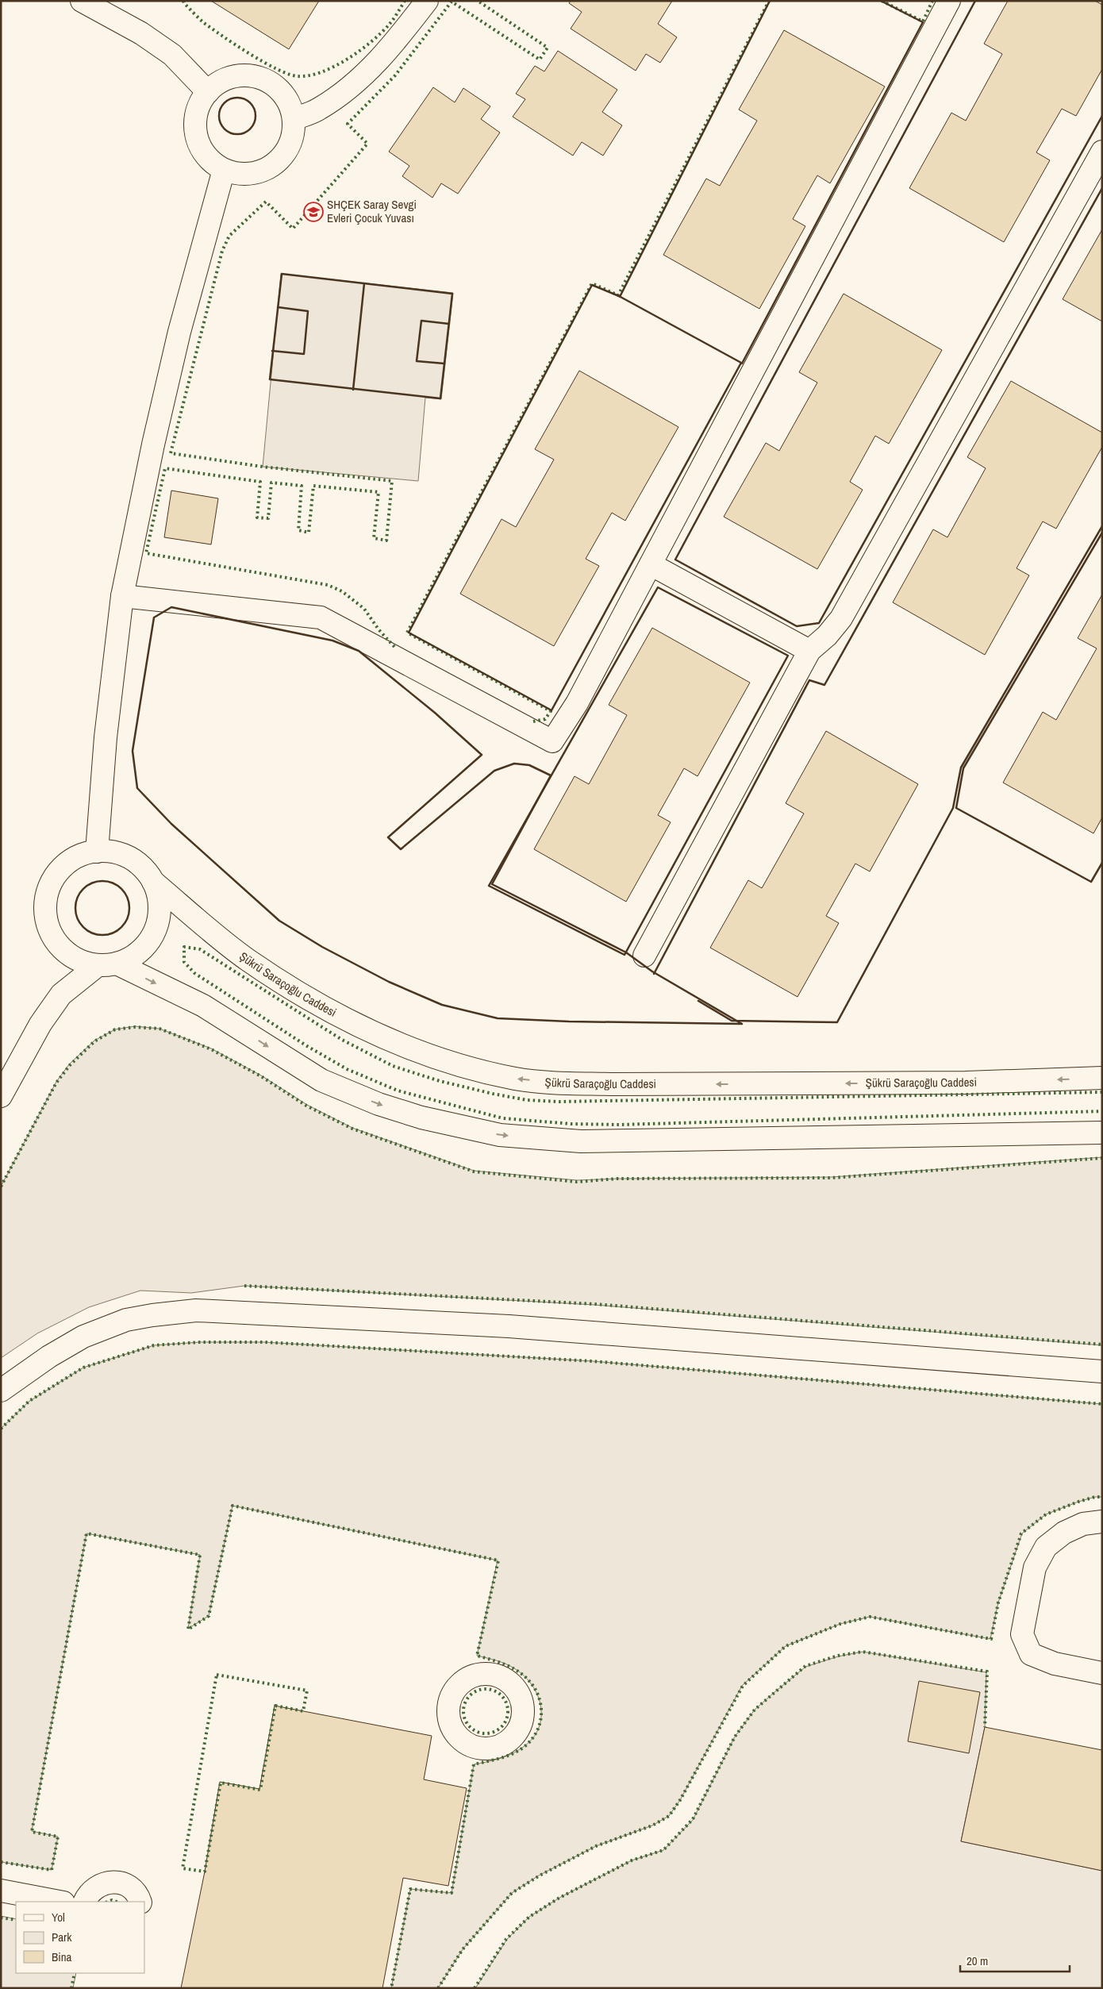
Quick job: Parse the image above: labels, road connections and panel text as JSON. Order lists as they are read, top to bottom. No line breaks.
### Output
{"streets":{"street":["Şükrü Saraçoğlu Caddesi"]},"places":{"school or university":["SHÇEK Saray Sevgi Evleri Çocuk Yuvası"]},"legend":["Yol","Park","Bina"],"scale_bar":"20 m"}
